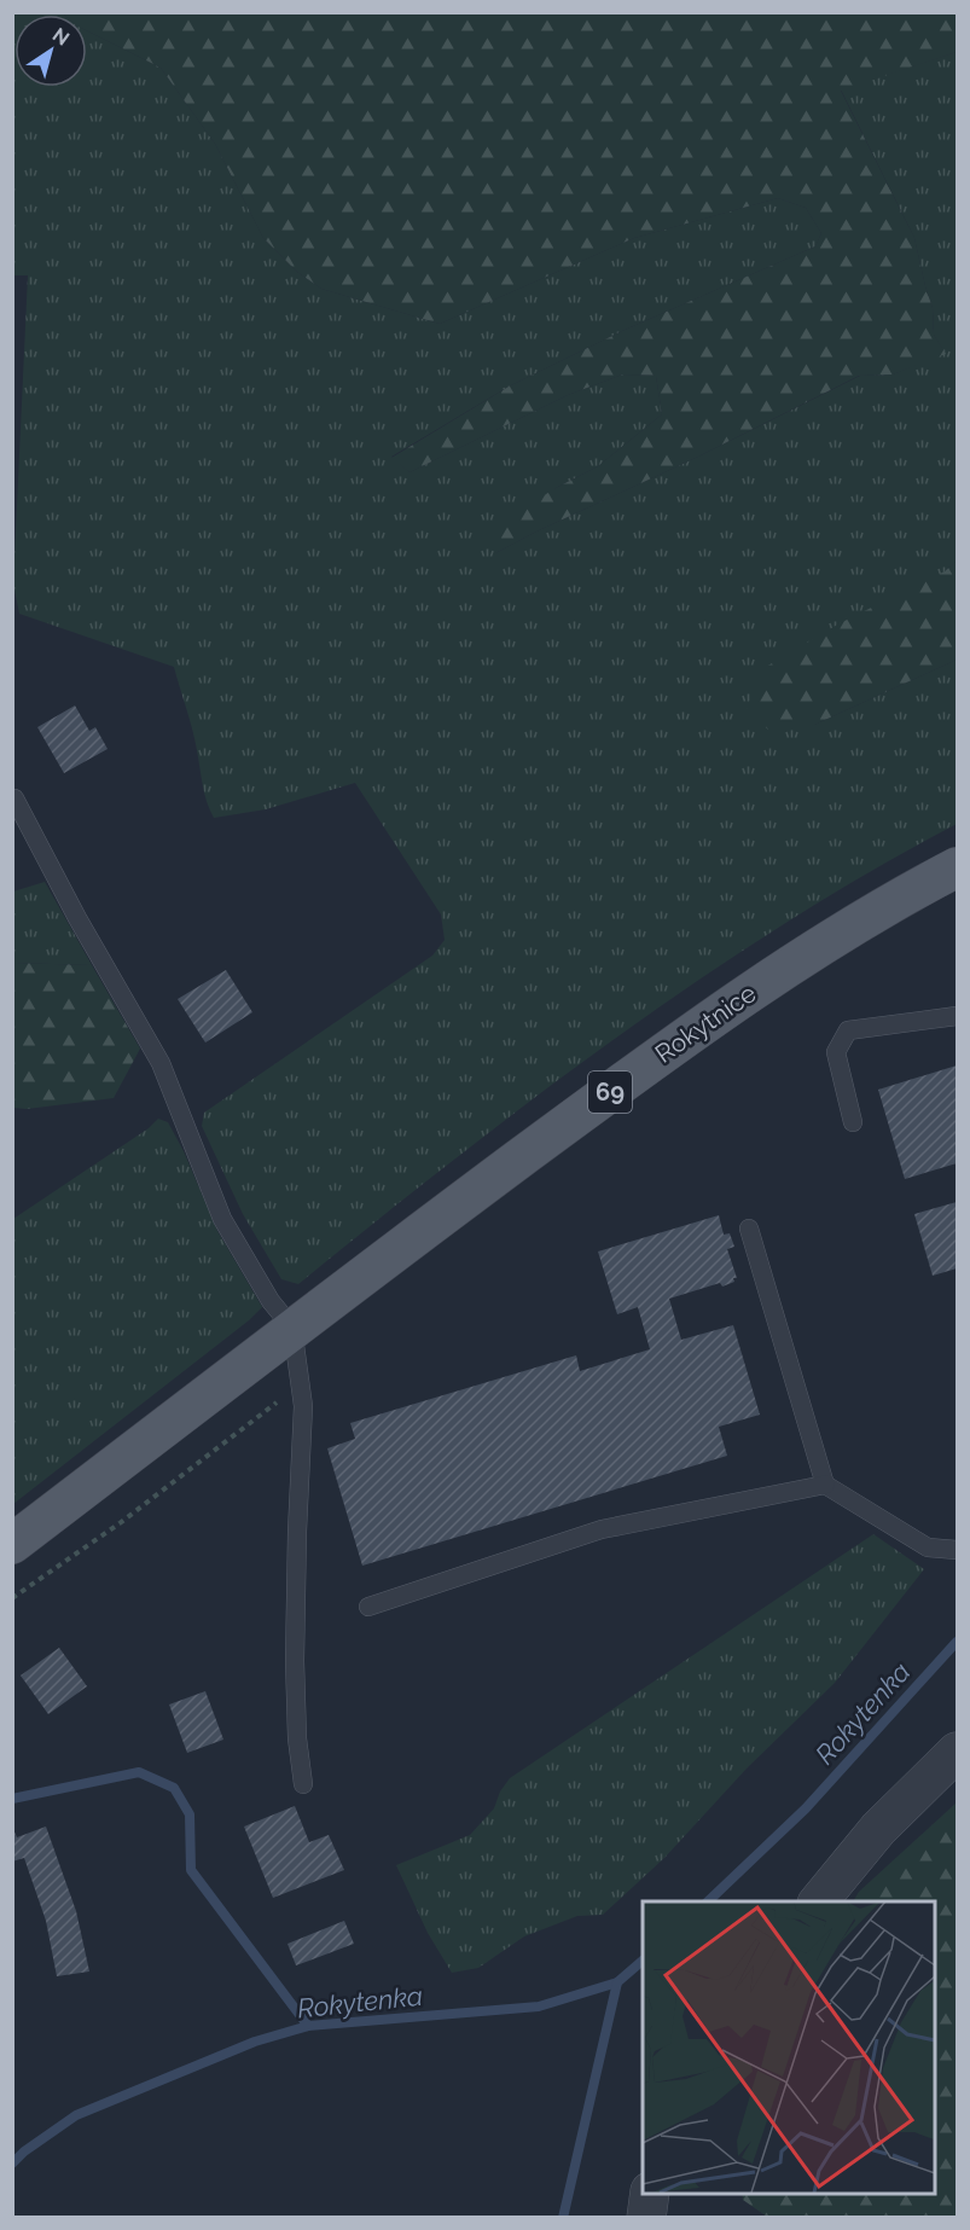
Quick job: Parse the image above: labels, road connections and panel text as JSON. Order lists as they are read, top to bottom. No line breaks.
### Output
{"streets":{"main road":["Rokytnice","69"]},"crossings":[["Rokytnice","69"]],"water":["Rokytenka"],"north":"top right"}
